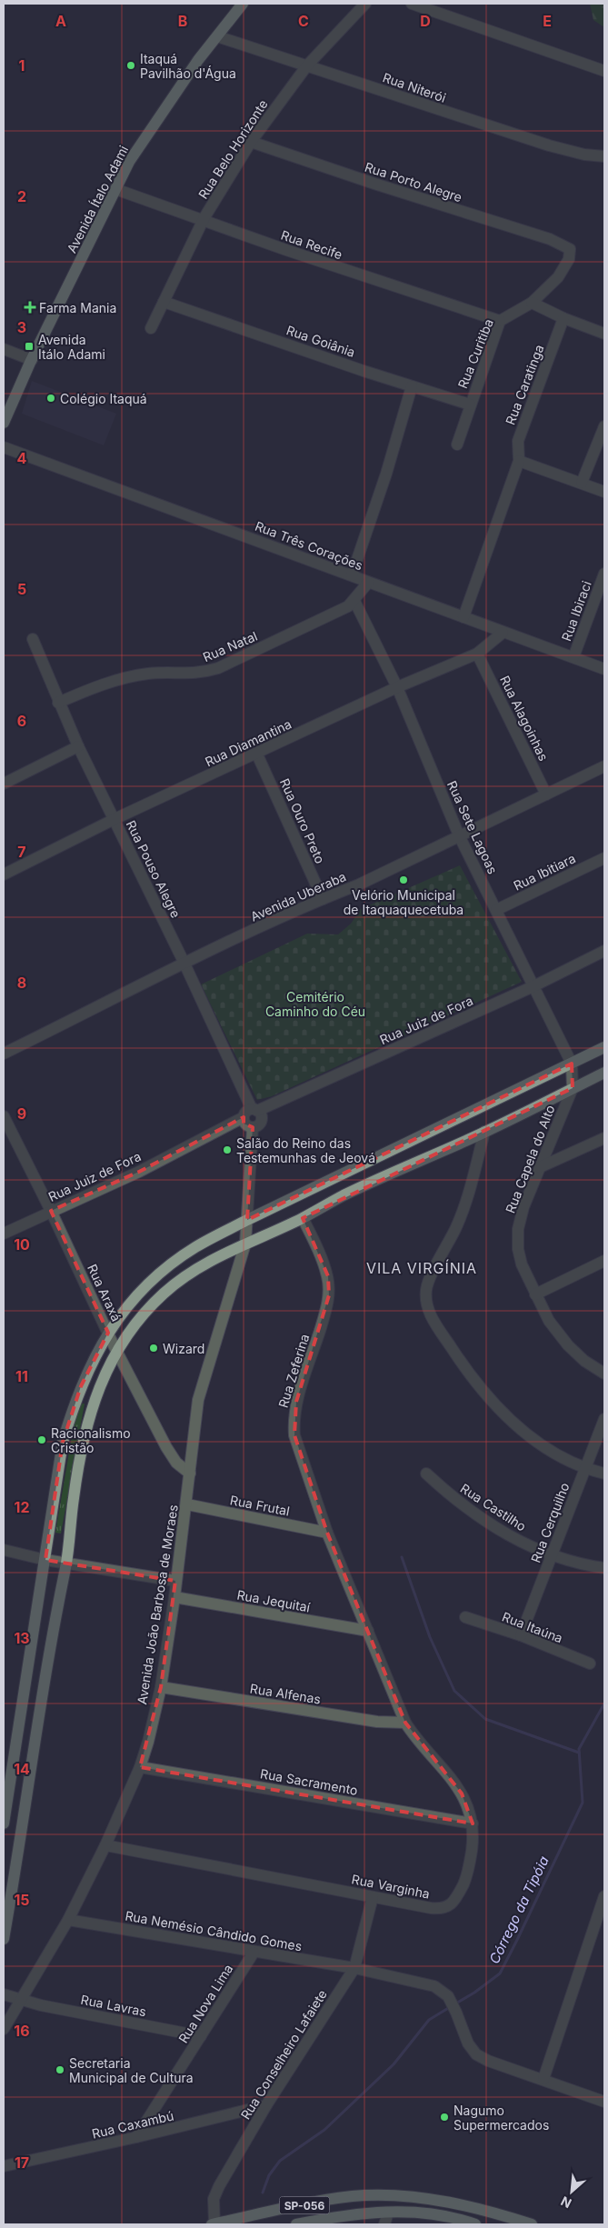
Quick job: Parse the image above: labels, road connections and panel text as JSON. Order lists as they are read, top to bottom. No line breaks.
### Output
{"streets":{"main road":["Avenida Ítalo Adami","SP-056"],"street":["Rua Niterói","Rua Belo Horizonte","Rua Porto Alegre","Rua Recife","Rua Goiânia","Rua Curitiba","Rua Caratinga","Rua Três Corações","Rua Ibiraci","Rua Natal","Rua Alagoinhas","Rua Diamantina","Rua Ouro Preto","Rua Sete Lagoas","Rua Pouso Alegre","Rua Ibitiara","Avenida Uberaba","Rua Juiz de Fora","Rua Capela do Alto","Rua Araxá","Rua Zeferina","Rua Frutal","Rua Castilho","Rua Cerquilho","Rua Jequitaí","Avenida João Barbosa de Moraes","Rua Itaúna","Rua Alfenas","Rua Sacramento","Rua Varginha","Rua Nemésio Cândido Gomes","Rua Nova Lima","Rua Lavras","Rua Conselheiro Lafaiete","Rua Caxambú"]},"crossings":[["Rua Niterói","Rua Belo Horizonte"],["Rua Niterói","Avenida Ítalo Adami"],["Rua Belo Horizonte","Rua Porto Alegre"],["Rua Belo Horizonte","Rua Recife"],["Rua Belo Horizonte","Rua Goiânia"],["Rua Porto Alegre","Rua Curitiba"],["Avenida Ítalo Adami","Rua Recife"],["Rua Recife","Rua Curitiba"],["Rua Goiânia","Rua Curitiba"],["Rua Três Corações","Rua Ibiraci"],["Rua Três Corações","Rua Natal"],["Rua Três Corações","Rua Diamantina"],["Rua Natal","Rua Sete Lagoas"],["Rua Natal","Rua Pouso Alegre"],["Rua Alagoinhas","Rua Diamantina"],["Rua Alagoinhas","Avenida Uberaba"],["Rua Diamantina","Rua Ouro Preto"],["Rua Diamantina","Rua Sete Lagoas"],["Rua Diamantina","Rua Pouso Alegre"],["Rua Ouro Preto","Avenida Uberaba"],["Rua Sete Lagoas","Rua Ibitiara"],["Rua Sete Lagoas","Avenida Uberaba"],["Rua Sete Lagoas","Rua Juiz de Fora"],["Rua Pouso Alegre","Avenida Uberaba"],["Rua Pouso Alegre","Rua Juiz de Fora"],["Rua Juiz de Fora","Rua Araxá"],["Rua Araxá","Avenida João Barbosa de Moraes"],["Rua Zeferina","Rua Frutal"],["Rua Zeferina","Rua Varginha"],["Rua Frutal","Avenida João Barbosa de Moraes"],["Rua Frutal","Rua Varginha"],["Rua Castilho","Rua Cerquilho"],["Rua Cerquilho","Rua Itaúna"],["Rua Jequitaí","Avenida João Barbosa de Moraes"],["Rua Jequitaí","Rua Varginha"],["Avenida João Barbosa de Moraes","Rua Alfenas"],["Avenida João Barbosa de Moraes","Rua Sacramento"],["Avenida João Barbosa de Moraes","Rua Varginha"],["Avenida João Barbosa de Moraes","Rua Nemésio Cândido Gomes"],["Avenida João Barbosa de Moraes","Rua Lavras"],["Rua Alfenas","Rua Varginha"],["Rua Sacramento","Rua Varginha"],["Rua Varginha","Rua Conselheiro Lafaiete"],["Rua Nemésio Cândido Gomes","Rua Nova Lima"],["Rua Nemésio Cândido Gomes","Rua Conselheiro Lafaiete"],["Rua Nova Lima","Rua Lavras"],["Rua Nova Lima","Rua Caxambú"],["Rua Conselheiro Lafaiete","Rua Caxambú"],["Rua Conselheiro Lafaiete","SP-056"]],"districts":["VILA VIRGÍNIA"],"water":["Córrego da Tipóia"],"parks":["Cemitério Caminho do Céu"],"places":{"other":["Itaquá Pavilhão d'Água","Colégio Itaquá","Velório Municipal de Itaquaquecetuba","Salão do Reino das Testemunhas de Jeová","Wizard","Racionalismo Cristão","Secretaria Municipal de Cultura","Nagumo Supermercados"],"health":["Farma Mania"],"transit":["Avenida Itálo Adami"]},"north":"bottom left","grid":{"columns":["A","B","C","D","E"],"rows":["1","2","3","4","5","6","7","8","9","10","11","12","13","14","15","16","17"]}}
